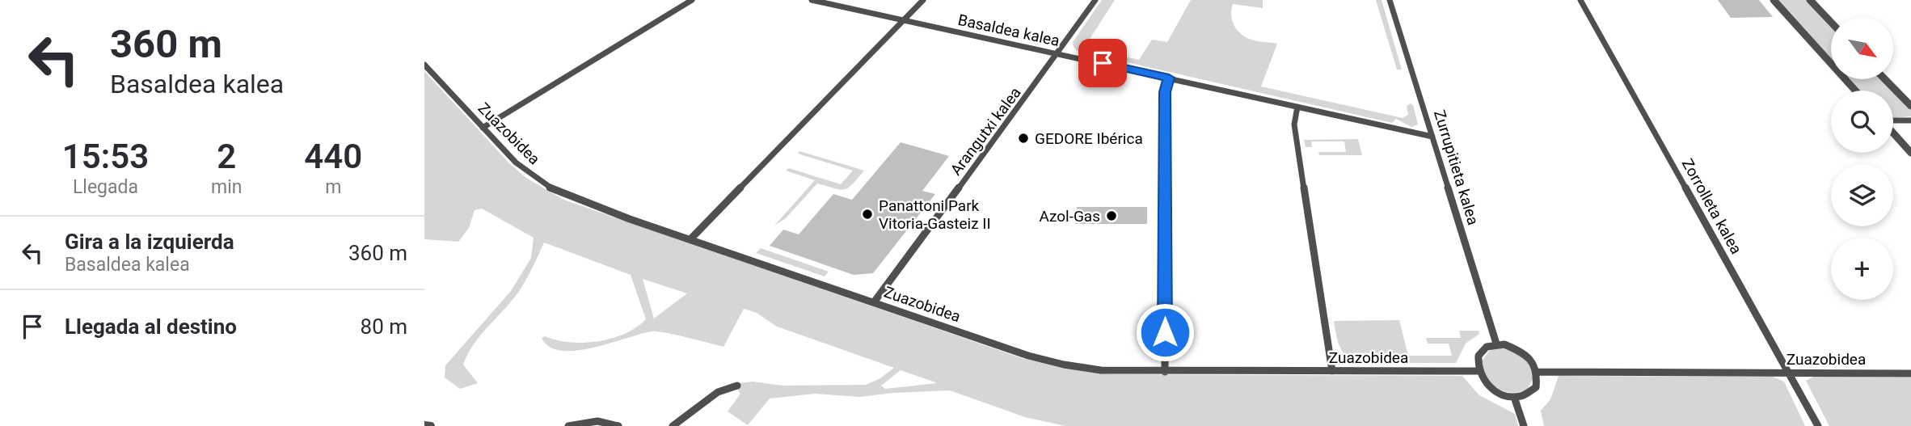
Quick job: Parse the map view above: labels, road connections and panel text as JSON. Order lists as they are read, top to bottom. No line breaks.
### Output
{"streets":{"street":["Basaldea kalea","Arangutxi kalea","Zuazobidea","Zurrupitieta kalea","Zorrolleta kalea"]},"crossings":[["Basaldea kalea","Arangutxi kalea"],["Basaldea kalea","Zurrupitieta kalea"],["Arangutxi kalea","Zuazobidea"],["Zuazobidea","Zurrupitieta kalea"],["Zuazobidea","Zorrolleta kalea"]],"places":["GEDORE Ibérica","Panattoni Park Vitoria-Gasteiz II","Azol-Gas"],"north":"bottom right","page":{"turn":["360 m","Basaldea kalea"],"map_buttons":"+","eta":["15:53","Llegada","2","min","440","m"],"list":[{"name":"Gira a la izquierda","note":"Basaldea kalea","value":"360 m"},{"name":"Llegada al destino","value":"80 m"}]}}
